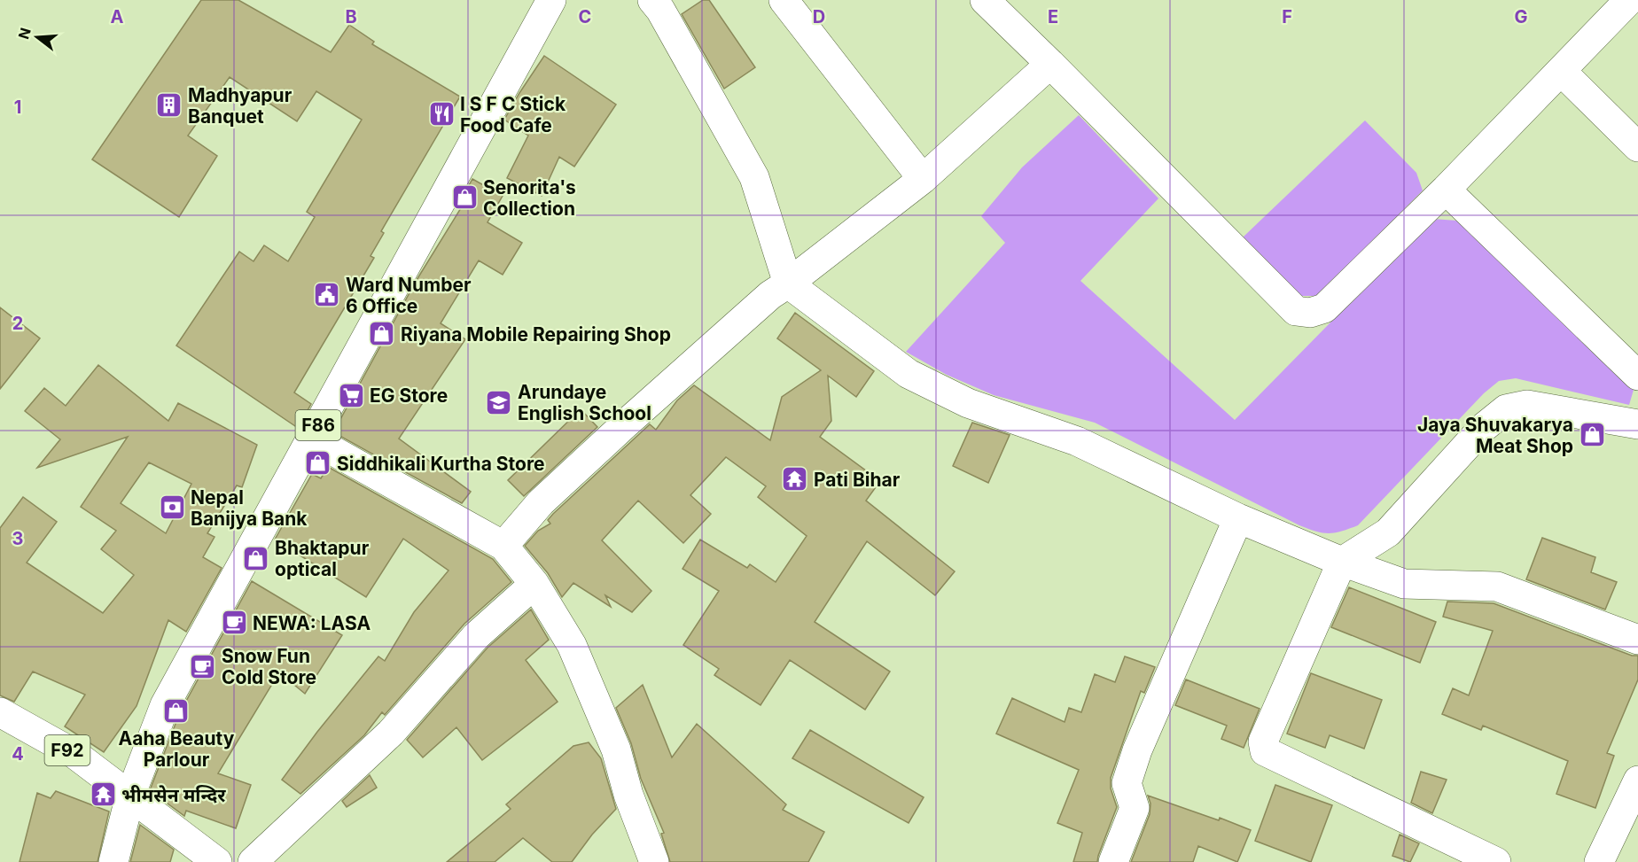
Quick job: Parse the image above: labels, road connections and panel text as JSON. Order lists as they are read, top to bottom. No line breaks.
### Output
{"streets":{"street":["F86","F92"]},"crossings":[["F86","F92"]],"places":{"building":["Madhyapur Banquet"],"restaurant":["I S F C Stick Food Cafe"],"shop":["Senorita's Collection","Riyana Mobile Repairing Shop","Jaya Shuvakarya Meat Shop","Siddhikali Kurtha Store","Bhaktapur optical","Aaha Beauty Parlour"],"public building":["Ward Number 6 Office"],"supermarket":["EG Store"],"school or university":["Arundaye English School"],"temple":["Pati Bihar","भीमसेन मन्दिर"],"bank":["Nepal Banijya Bank"],"cafe":["NEWA: LASA","Snow Fun Cold Store"]},"north":"left","grid":{"columns":["A","B","C","D","E","F","G"],"rows":["1","2","3","4"]}}
